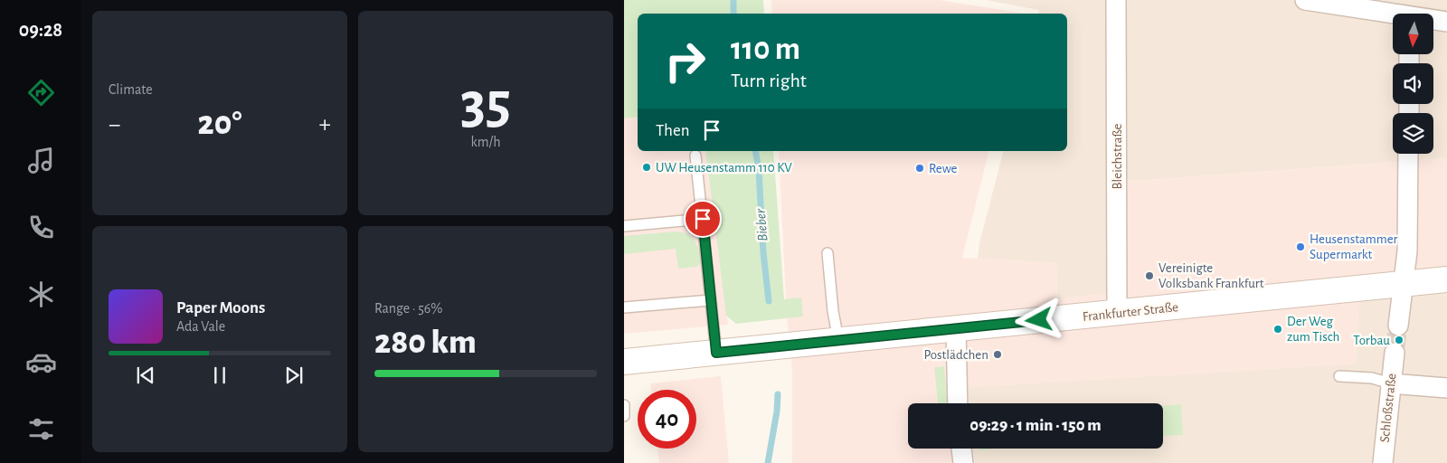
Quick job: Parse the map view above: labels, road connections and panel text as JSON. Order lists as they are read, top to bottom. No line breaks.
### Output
{"streets":{"street":["Bleichstraße","Frankfurter Straße","Schloßstraße"]},"crossings":[["Bleichstraße","Frankfurter Straße"]],"water":["Bieber"],"places":["UW Heusenstamm 110 KV","Rewe","Heusenstammer Supermarkt","Vereinigte Volksbank Frankfurt","Der Weg zum Tisch","Torbau","Postlädchen"],"north":"bottom","page":{"tabs":"09:28","tile":["Climate",["35","km/h"],["Range · 56%","280 km"]],"turn":["110 m","Turn right"],"heat":["−","20°","+"],"then":"Then","song":["Paper Moons","Ada Vale"],"limit":"40","trip":"09:29 · 1 min · 150 m"}}
